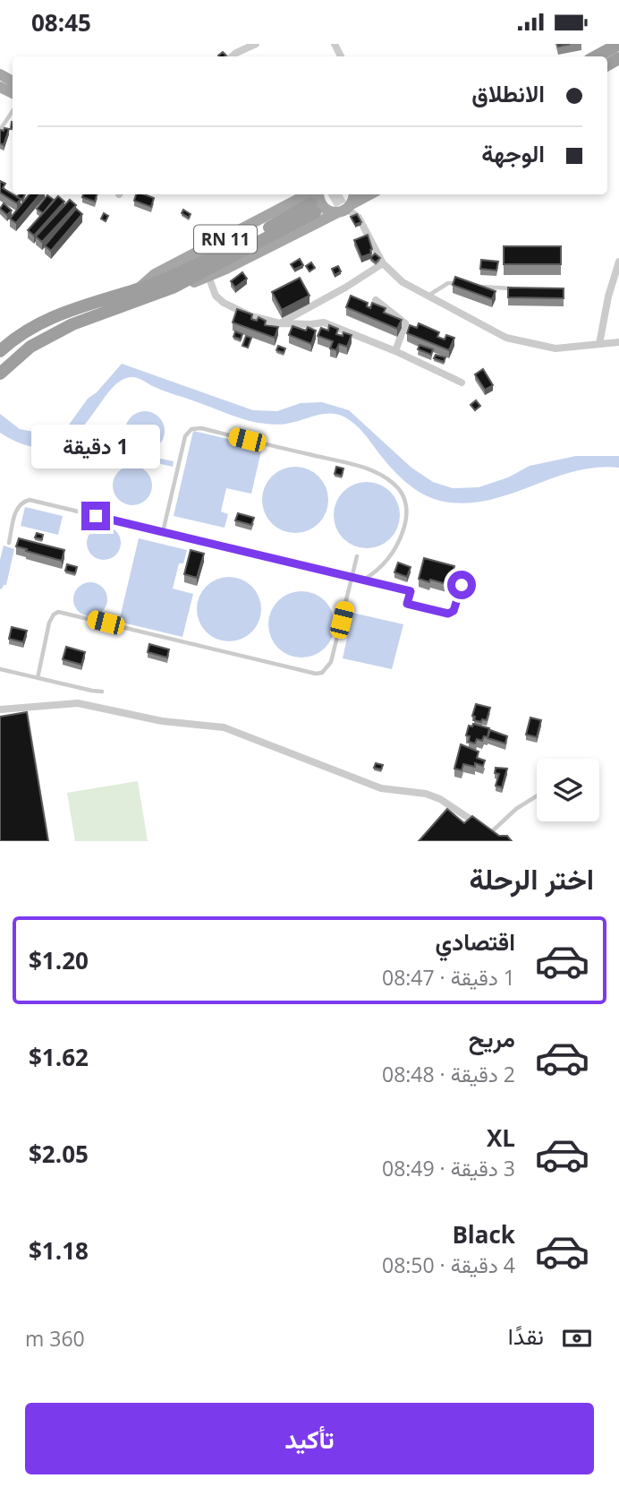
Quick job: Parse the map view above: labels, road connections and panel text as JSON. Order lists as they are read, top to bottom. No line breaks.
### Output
{"streets":{"highway":["RN 11"]},"page":{"status":"08:45","banner":["الانطلاق","الوجهة"],"bubble":"1 دقيقة","heading":"اختر الرحلة","list":[{"name":"اقتصادي","note":"1 دقيقة · 08:47","value":"$1.20"},{"name":"مريح","note":"2 دقيقة · 08:48","value":"$1.62"},{"name":"XL","note":"3 دقيقة · 08:49","value":"$2.05"},{"name":"Black","note":"4 دقيقة · 08:50","value":"$1.18"}],"pay":["نقدًا","360 m"],"buttons":"تأكيد"}}
